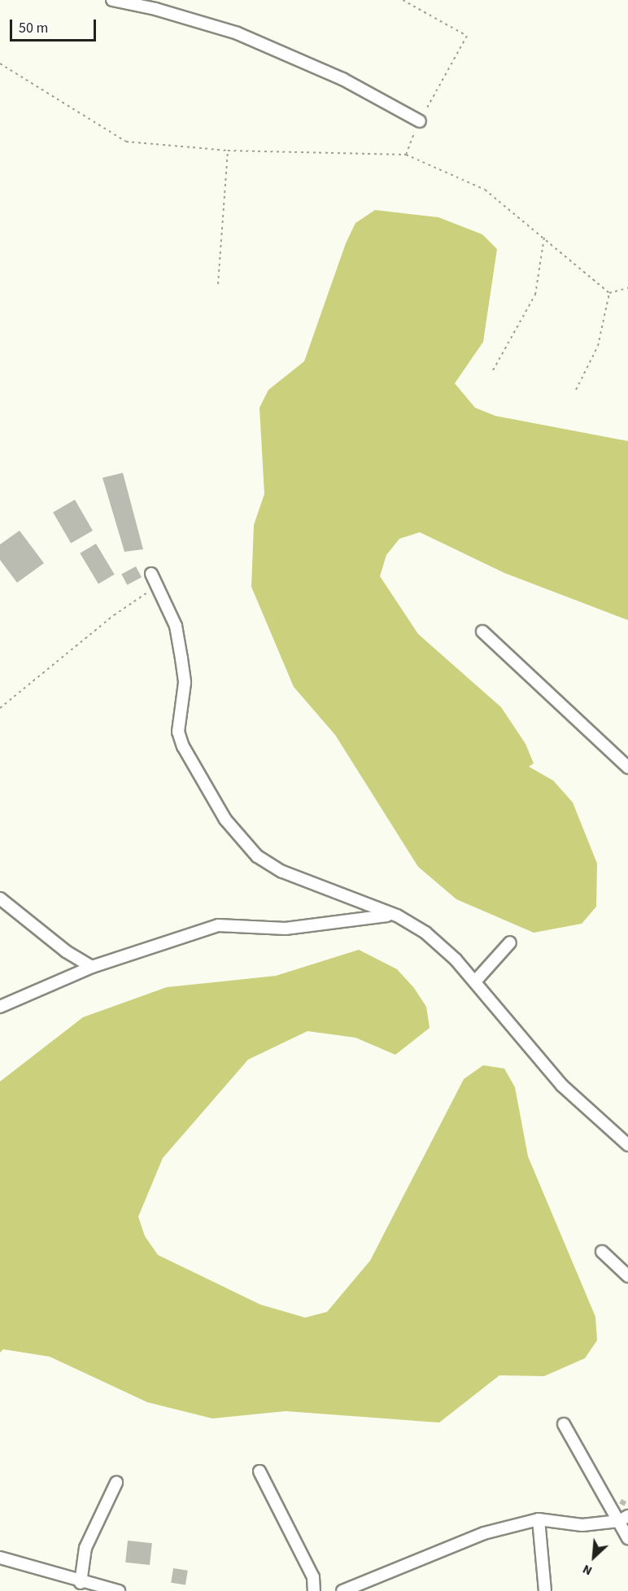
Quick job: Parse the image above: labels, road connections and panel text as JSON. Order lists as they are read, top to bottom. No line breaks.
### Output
{"scale_bar":"50 m","north":"bottom left"}
